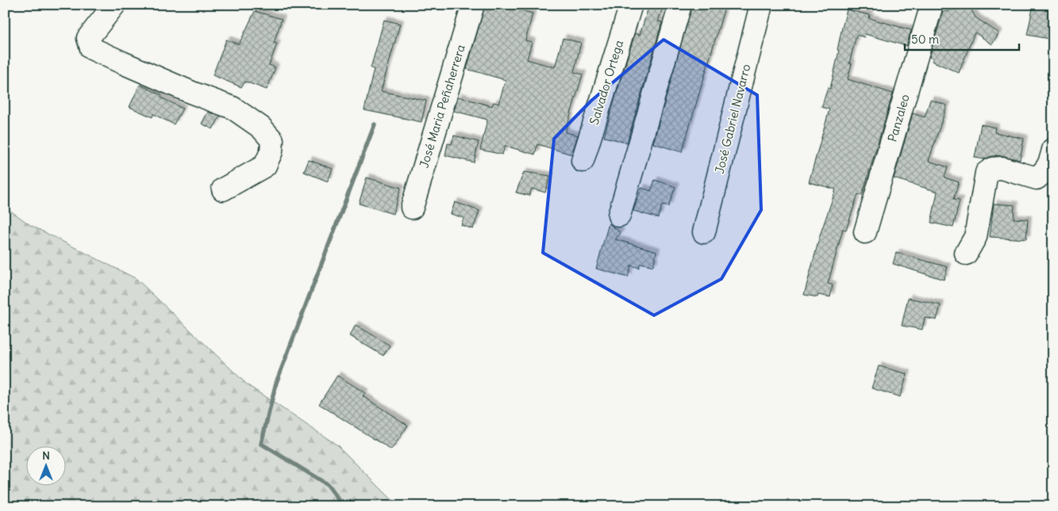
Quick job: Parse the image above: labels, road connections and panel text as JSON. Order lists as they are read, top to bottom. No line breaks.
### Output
{"streets":{"street":["Salvador Ortega","José Maria Peñaherrera","Panzaleo","José Gabriel Navarro"]},"scale_bar":"50 m","north":"top"}
